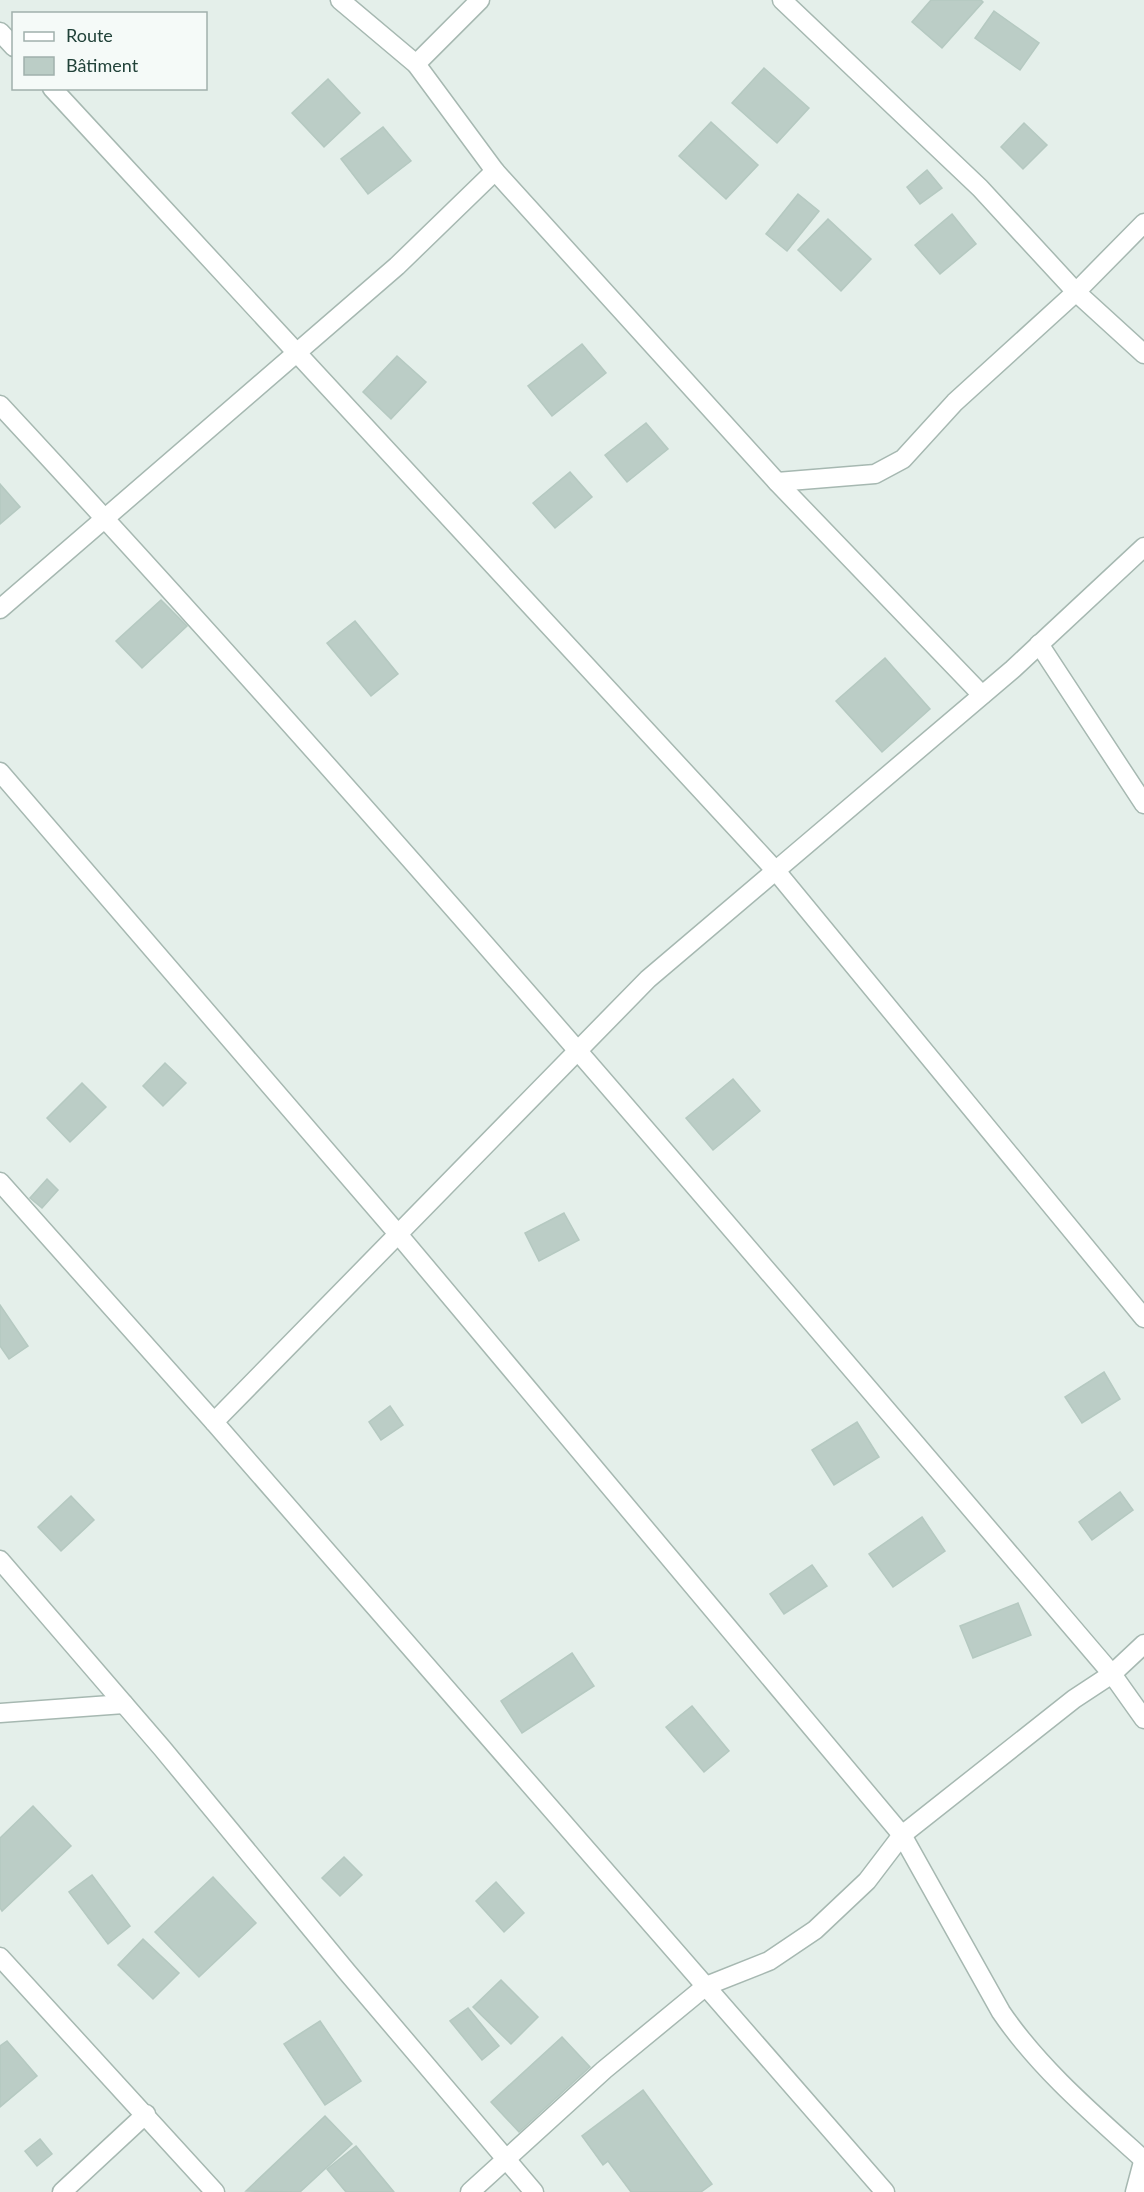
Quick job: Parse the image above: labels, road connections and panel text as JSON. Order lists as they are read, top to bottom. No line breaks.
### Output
{"legend":["Route","Bâtiment"]}
